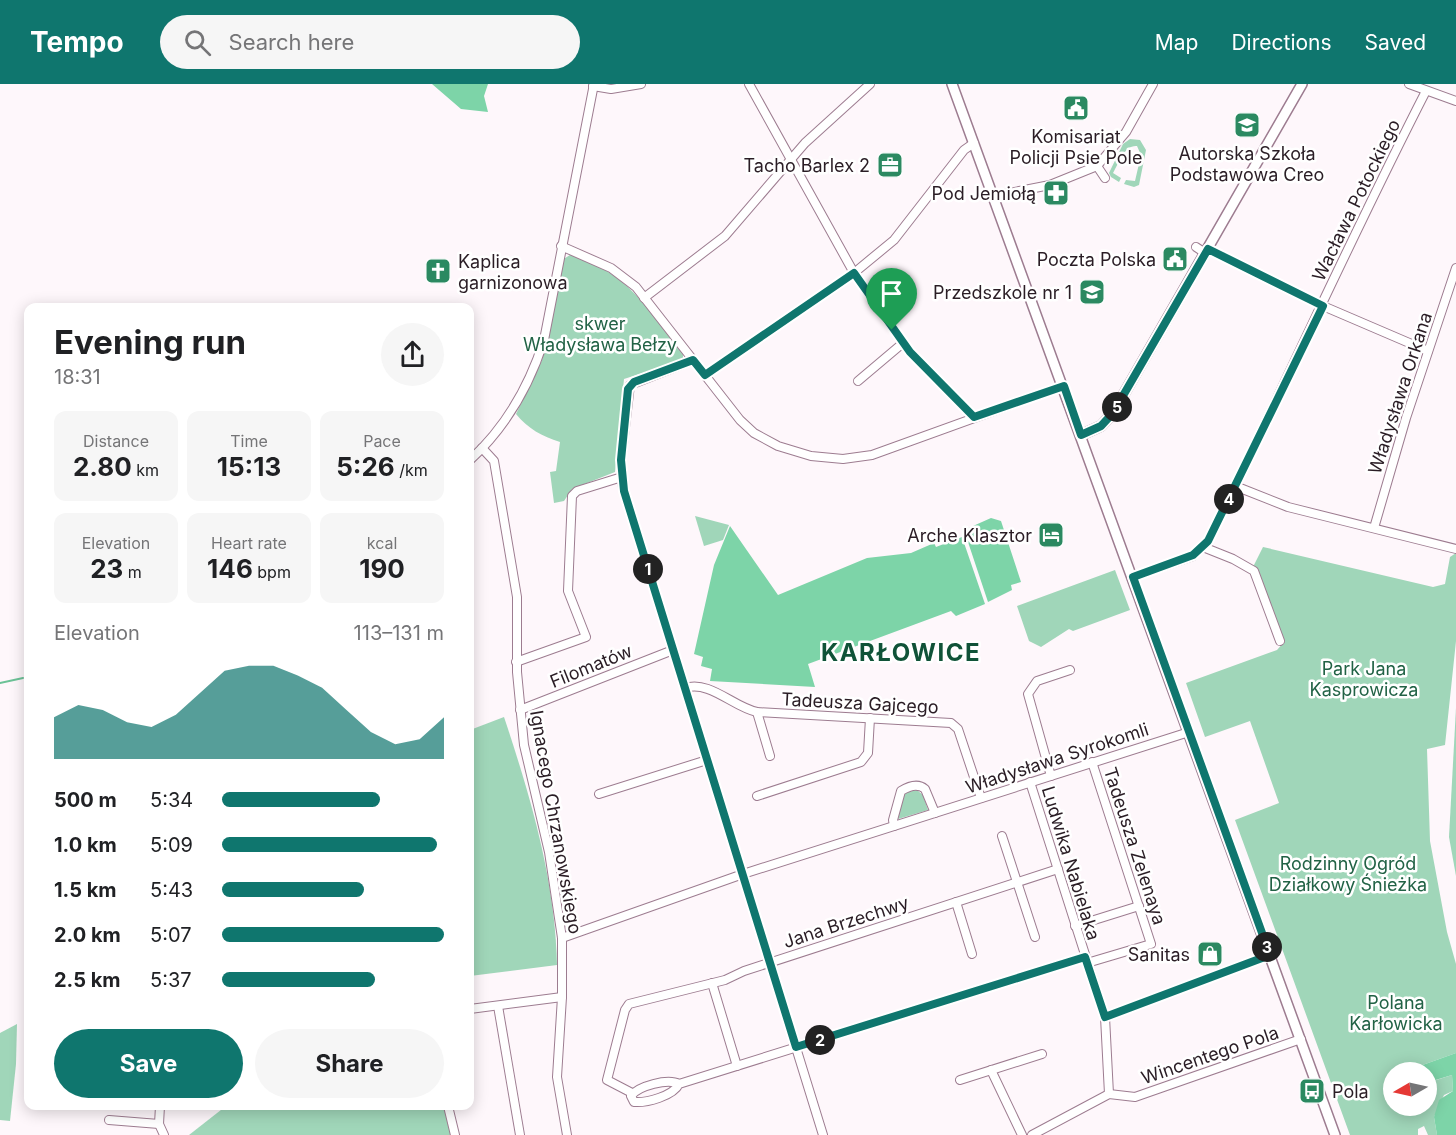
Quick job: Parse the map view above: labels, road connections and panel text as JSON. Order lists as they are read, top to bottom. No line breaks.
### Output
{"streets":{"street":["Wacława Potockiego","Władysława Orkana","Filomatów","Tadeusza Gajcego","Władysława Syrokomli","Ignacego Chrzanowskiego","Tadeusza Zelenaya","Ludwika Nabielaka","Jana Brzechwy","Wincentego Pola"]},"crossings":[["Filomatów","Ignacego Chrzanowskiego"],["Tadeusza Gajcego","Władysława Syrokomli"],["Władysława Syrokomli","Ignacego Chrzanowskiego"],["Władysława Syrokomli","Tadeusza Zelenaya"],["Władysława Syrokomli","Ludwika Nabielaka"],["Tadeusza Zelenaya","Ludwika Nabielaka"],["Ludwika Nabielaka","Jana Brzechwy"],["Ludwika Nabielaka","Wincentego Pola"]],"districts":["KARŁOWICE"],"parks":["skwer Władysława Bełzy","Park Jana Kasprowicza","Rodzinny Ogród Działkowy Śnieżka","Polana Karłowicka"],"places":{"public building":["Komisariat Policji Psie Pole","Poczta Polska"],"school or university":["Autorska Szkoła Podstawowa Creo","Przedszkole nr 1"],"office":["Tacho Barlex 2"],"pharmacy":["Pod Jemiołą"],"church":["Kaplica garnizonowa"],"hotel":["Arche Klasztor"],"shop":["Sanitas"],"bus stop":["Pola"]},"north":"left","page":{"header":"Tempo","search":"Search here","nav":["Map","Directions","Saved"],"heading":["Evening run","18:31"],"pins":["5","4","1","3","2"],"stats":[["Distance","2.80 km"],["Time","15:13"],["Pace","5:26 /km"],["Elevation","23 m"],["Heart rate","146 bpm"],["kcal","190"]],"chart":["Elevation","113–131 m"],"list":[{"name":"500 m","note":"5:34"},{"name":"1.0 km","note":"5:09"},{"name":"1.5 km","note":"5:43"},{"name":"2.0 km","note":"5:07"},{"name":"2.5 km","note":"5:37"}],"buttons":["Save","Share"]}}
